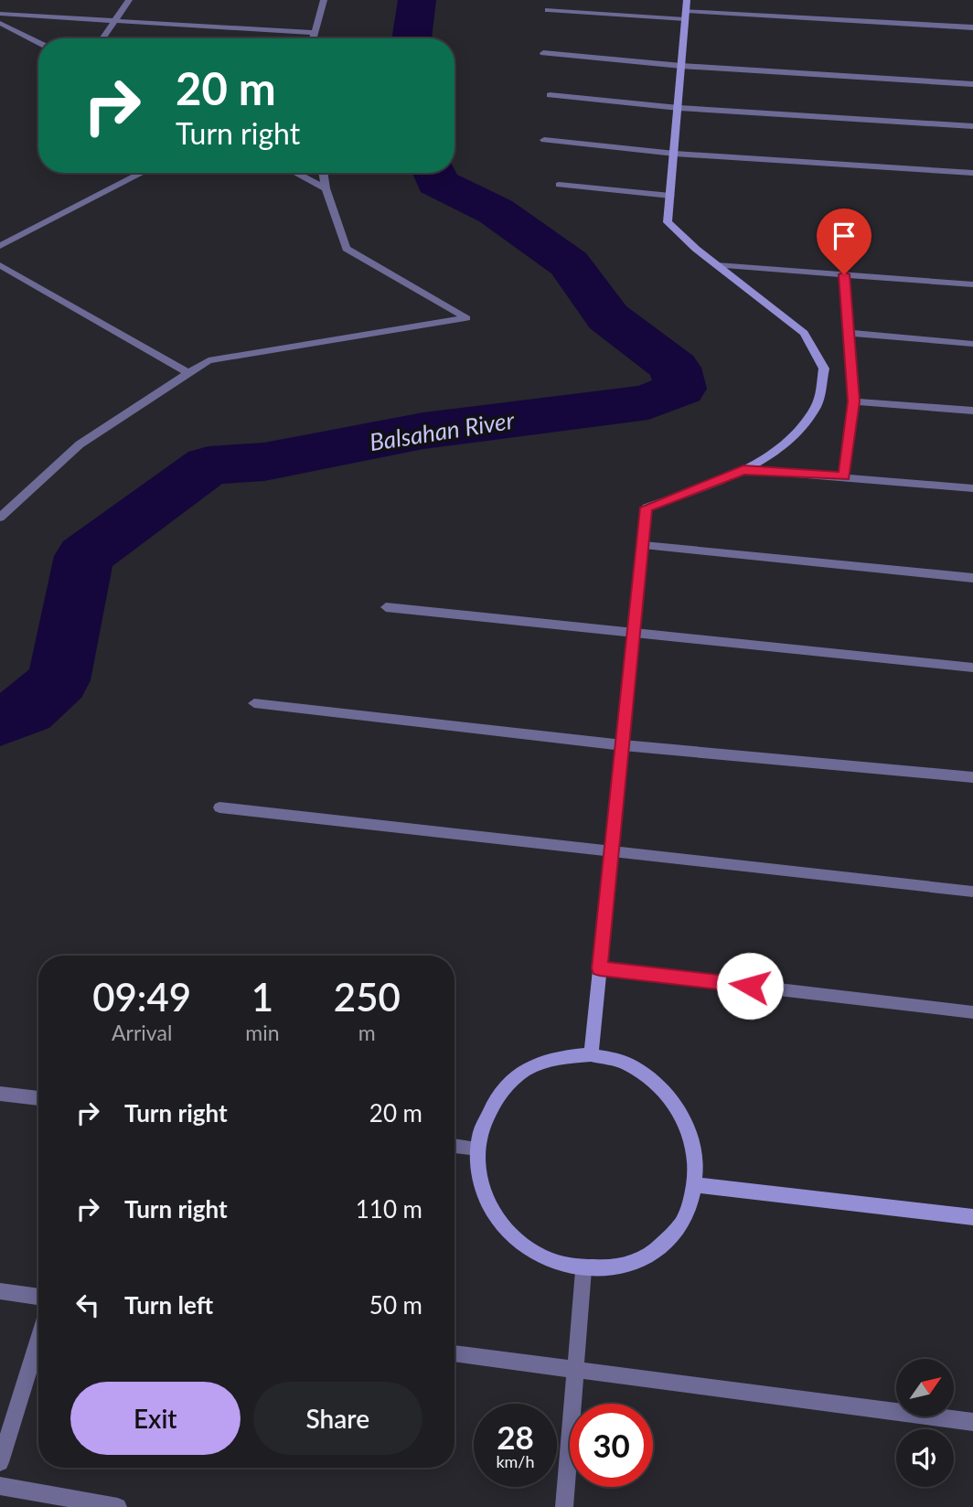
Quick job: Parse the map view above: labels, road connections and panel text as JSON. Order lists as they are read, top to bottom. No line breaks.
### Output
{"water":["Balsahan River"],"north":"top right","page":{"turn":["20 m","Turn right"],"eta":["09:49","Arrival","1","min","250","m"],"list":[{"name":"Turn right","value":"20 m"},{"name":"Turn right","value":"110 m"},{"name":"Turn left","value":"50 m"}],"buttons":["Exit","Share"],"speed":"28 km/h","limit":"30"}}
